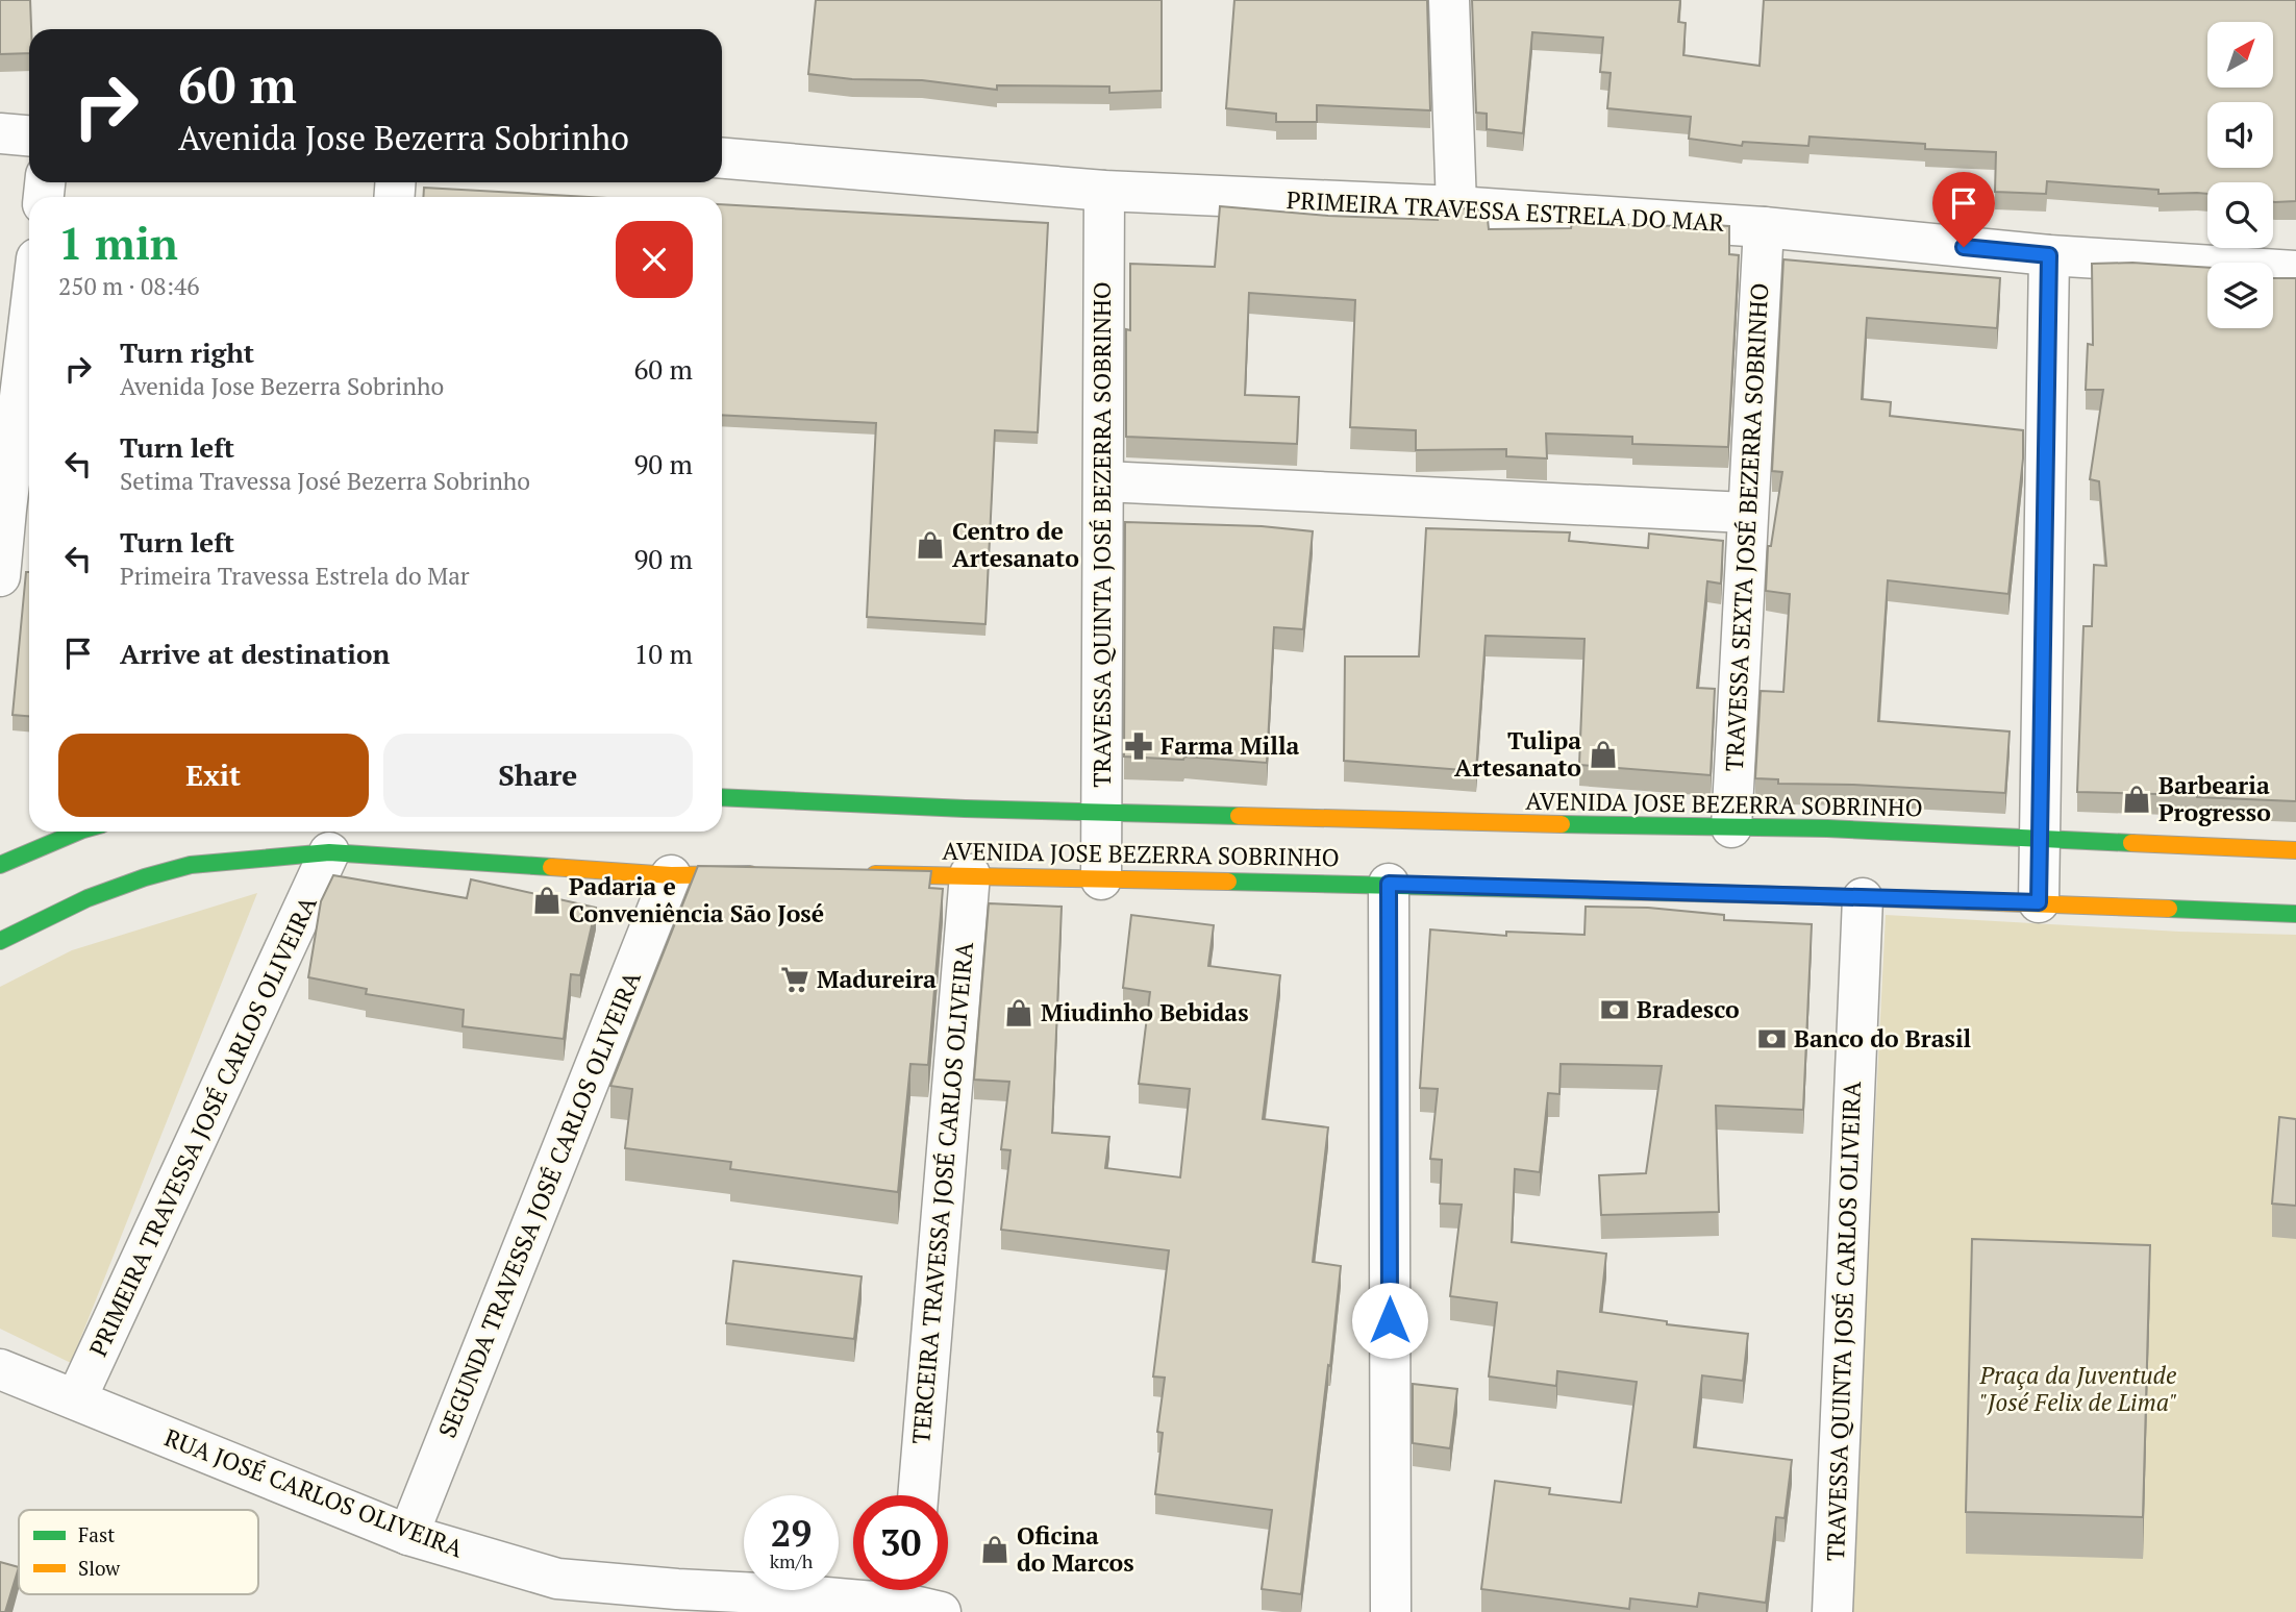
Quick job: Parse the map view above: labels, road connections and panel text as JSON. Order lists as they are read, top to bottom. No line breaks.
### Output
{"streets":{"main road":["AVENIDA JOSE BEZERRA SOBRINHO"],"street":["PRIMEIRA TRAVESSA ESTRELA DO MAR","TRAVESSA SEXTA JOSÉ BEZERRA SOBRINHO","TRAVESSA QUINTA JOSÉ BEZERRA SOBRINHO","PRIMEIRA TRAVESSA JOSÉ CARLOS OLIVEIRA","TERCEIRA TRAVESSA JOSÉ CARLOS OLIVEIRA","SEGUNDA TRAVESSA JOSÉ CARLOS OLIVEIRA","TRAVESSA QUINTA JOSÉ CARLOS OLIVEIRA","RUA JOSÉ CARLOS OLIVEIRA"]},"crossings":[["PRIMEIRA TRAVESSA ESTRELA DO MAR","TRAVESSA SEXTA JOSÉ BEZERRA SOBRINHO"],["PRIMEIRA TRAVESSA ESTRELA DO MAR","TRAVESSA QUINTA JOSÉ BEZERRA SOBRINHO"],["TRAVESSA SEXTA JOSÉ BEZERRA SOBRINHO","AVENIDA JOSE BEZERRA SOBRINHO"],["TRAVESSA QUINTA JOSÉ BEZERRA SOBRINHO","AVENIDA JOSE BEZERRA SOBRINHO"],["AVENIDA JOSE BEZERRA SOBRINHO","TERCEIRA TRAVESSA JOSÉ CARLOS OLIVEIRA"],["AVENIDA JOSE BEZERRA SOBRINHO","TRAVESSA QUINTA JOSÉ CARLOS OLIVEIRA"],["PRIMEIRA TRAVESSA JOSÉ CARLOS OLIVEIRA","RUA JOSÉ CARLOS OLIVEIRA"],["SEGUNDA TRAVESSA JOSÉ CARLOS OLIVEIRA","RUA JOSÉ CARLOS OLIVEIRA"]],"parks":["Praça da Juventude \"José Felix de Lima\""],"places":{"shop":["Centro de Artesanato","Tulipa Artesanato","Barbearia Progresso","Padaria e Conveniência São José","Miudinho Bebidas","Oficina do Marcos"],"pharmacy":["Farma Milla"],"supermarket":["Madureira"],"bank":["Bradesco","Banco do Brasil"]},"legend":["Fast","Slow"],"north":"top right","page":{"turn":["60 m","Avenida Jose Bezerra Sobrinho"],"heading":["1 min","250 m · 08:46"],"list":[{"name":"Turn right","note":"Avenida Jose Bezerra Sobrinho","value":"60 m"},{"name":"Turn left","note":"Setima Travessa José Bezerra Sobrinho","value":"90 m"},{"name":"Turn left","note":"Primeira Travessa Estrela do Mar","value":"90 m"},{"name":"Arrive at destination","value":"10 m"}],"buttons":["Exit","Share"],"speed":"29 km/h","limit":"30"}}
